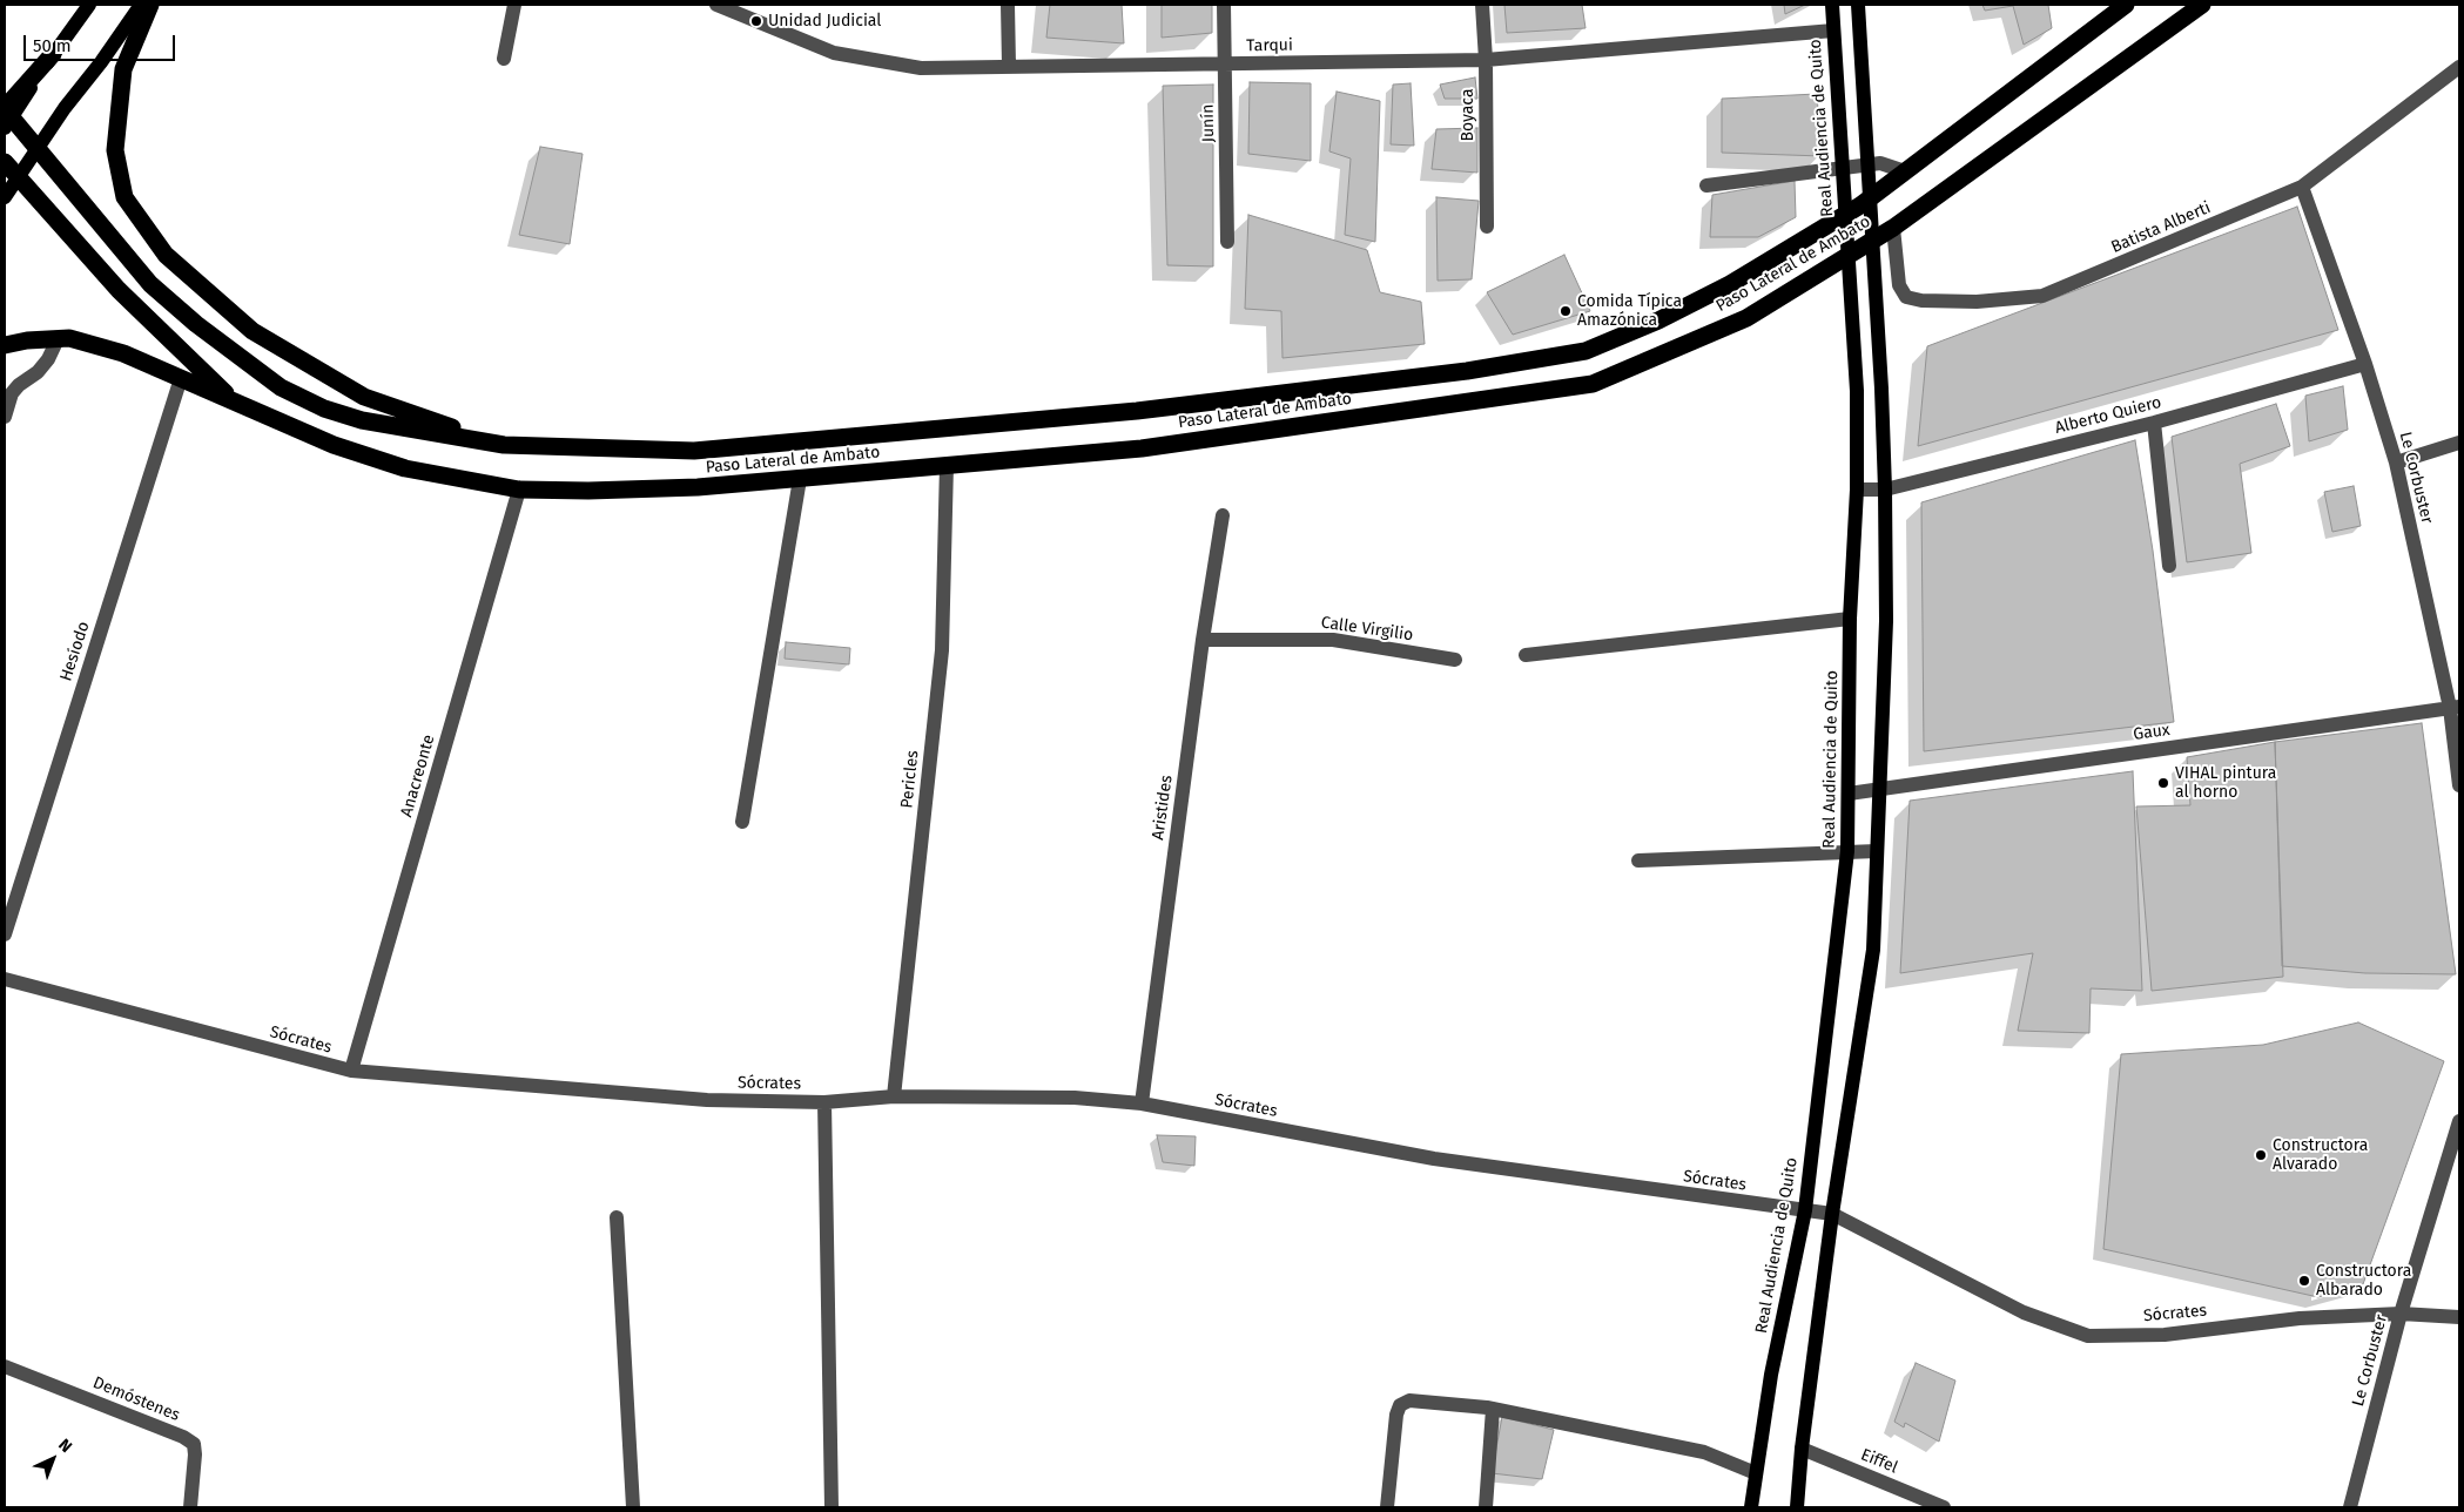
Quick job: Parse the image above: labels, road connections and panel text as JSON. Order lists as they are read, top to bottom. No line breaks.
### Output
{"streets":{"highway":["Paso Lateral de Ambato"],"main road":["Real Audiencia de Quito"],"street":["Tarqui","Boyaca","Junín","Batista Alberti","Alberto Quiero","Le Corbuster","Calle Virgilio","Hesíodo","Gaux","Anacreonte","Pericles","Aristides","Sócrates","Demóstenes","Eiffel"]},"crossings":[["Tarqui","Boyaca"],["Tarqui","Junín"],["Tarqui","Real Audiencia de Quito"],["Real Audiencia de Quito","Alberto Quiero"],["Real Audiencia de Quito","Gaux"],["Real Audiencia de Quito","Sócrates"],["Batista Alberti","Paso Lateral de Ambato"],["Batista Alberti","Le Corbuster"],["Paso Lateral de Ambato","Hesíodo"],["Paso Lateral de Ambato","Anacreonte"],["Paso Lateral de Ambato","Pericles"],["Alberto Quiero","Le Corbuster"],["Le Corbuster","Gaux"],["Le Corbuster","Sócrates"],["Calle Virgilio","Aristides"],["Anacreonte","Sócrates"],["Pericles","Sócrates"],["Aristides","Sócrates"]],"places":["Unidad Judicial","Comida Típica Amazónica","VIHAL pintura al horno","Constructora Alvarado","Constructora Albarado"],"scale_bar":"50 m","north":"top right"}
